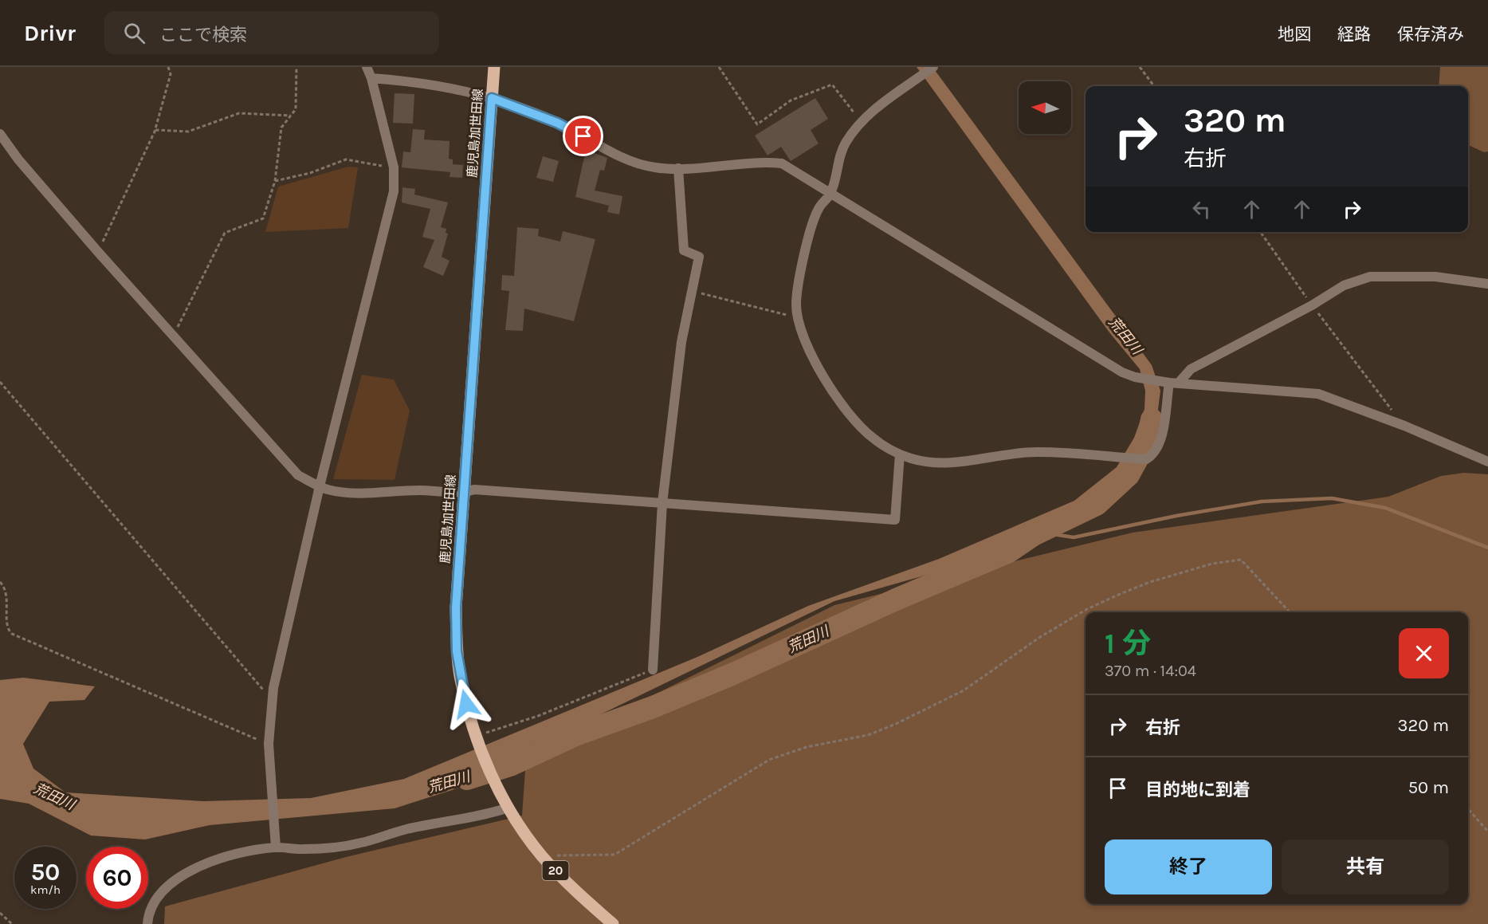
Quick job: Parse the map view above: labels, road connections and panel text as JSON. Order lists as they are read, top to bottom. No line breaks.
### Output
{"streets":{"main road":["鹿児島加世田線","20"]},"water":["荒田川"],"north":"left","page":{"header":"Drivr","search":"ここで検索","nav":["地図","経路","保存済み"],"turn":["320 m","右折"],"heading":["1 分","370 m · 14:04"],"list":[{"name":"右折","value":"320 m"},{"name":"目的地に到着","value":"50 m"}],"buttons":["終了","共有"],"speed":"50 km/h","limit":"60"}}
